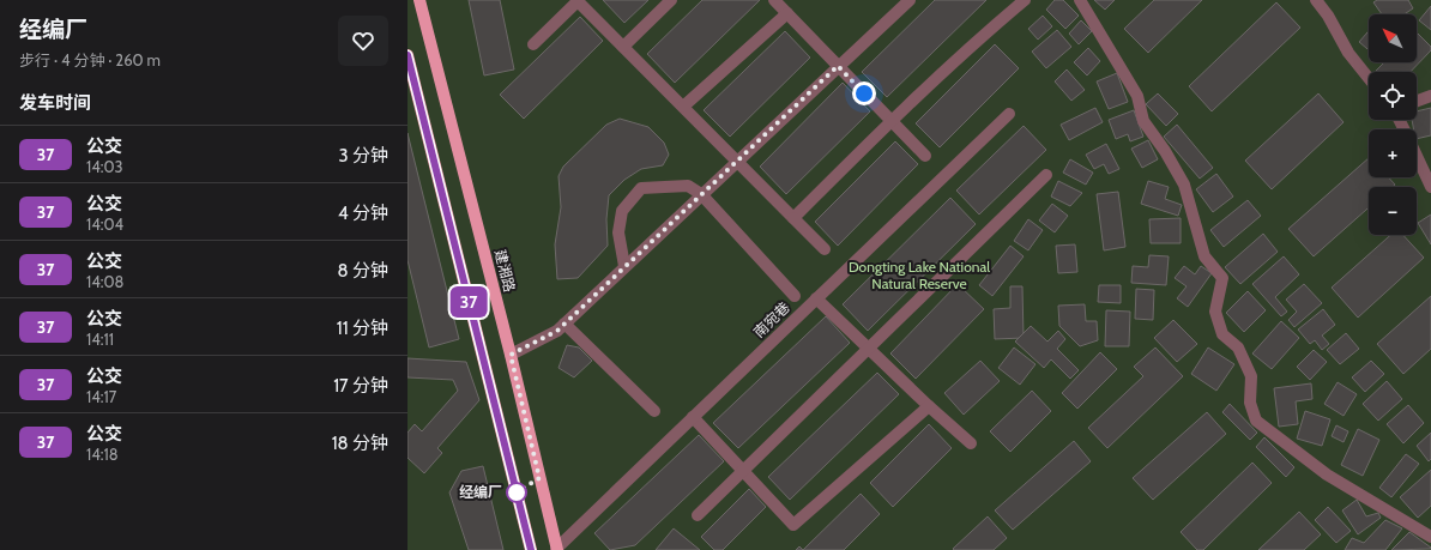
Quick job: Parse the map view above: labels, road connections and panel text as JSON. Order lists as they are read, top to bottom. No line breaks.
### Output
{"streets":{"main road":["建湘路"],"street":["南宛巷"]},"crossings":[["建湘路","南宛巷"]],"parks":["Dongting Lake National Natural Reserve"],"places":["经编厂"],"lines":["bus line 37"],"north":"top left","page":{"heading":[["经编厂","步行 · 4 分钟 · 260 m"],"发车时间"],"on_map":"37","map_buttons":["+","−"],"list":[{"mark":"37","name":"公交","note":"14:03","value":"3 分钟"},{"mark":"37","name":"公交","note":"14:04","value":"4 分钟"},{"mark":"37","name":"公交","note":"14:08","value":"8 分钟"},{"mark":"37","name":"公交","note":"14:11","value":"11 分钟"},{"mark":"37","name":"公交","note":"14:17","value":"17 分钟"},{"mark":"37","name":"公交","note":"14:18","value":"18 分钟"}]}}
